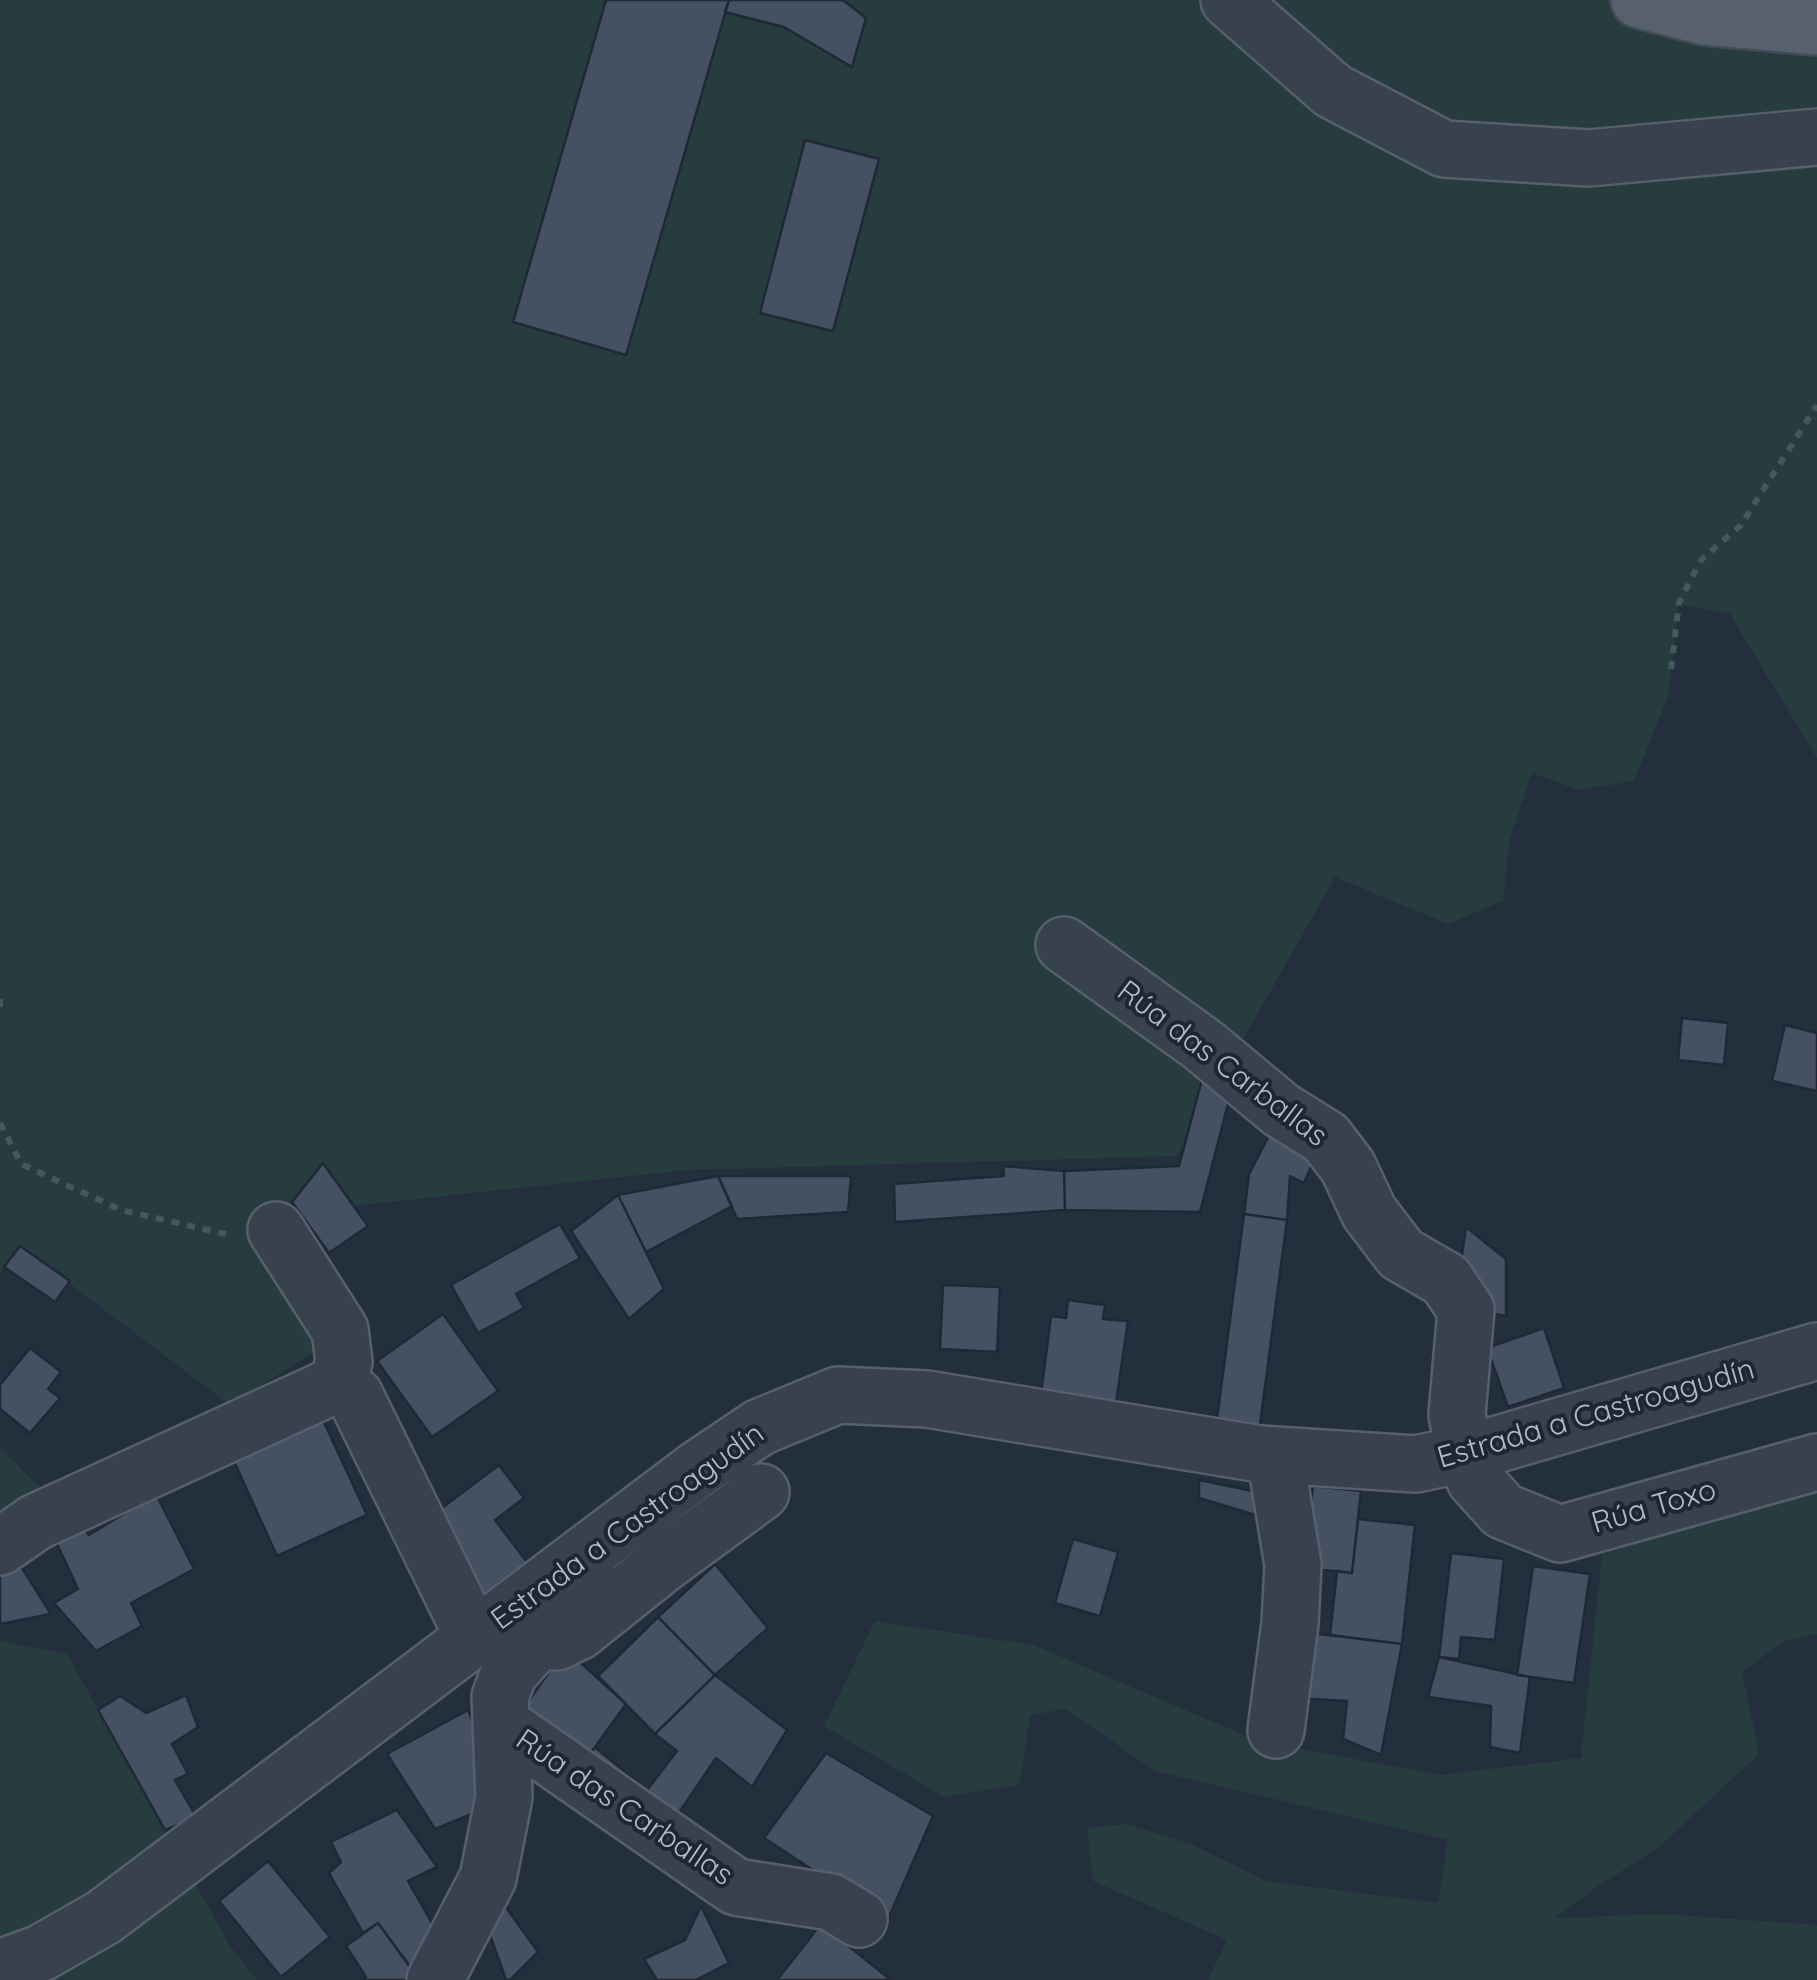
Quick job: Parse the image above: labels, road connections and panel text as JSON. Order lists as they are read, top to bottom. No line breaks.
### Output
{"streets":{"street":["Rúa das Carballas","Estrada a Castroagudín","Rúa Toxo"]},"crossings":[["Rúa das Carballas","Estrada a Castroagudín"],["Rúa das Carballas","Rúa Toxo"],["Estrada a Castroagudín","Rúa Toxo"]]}
